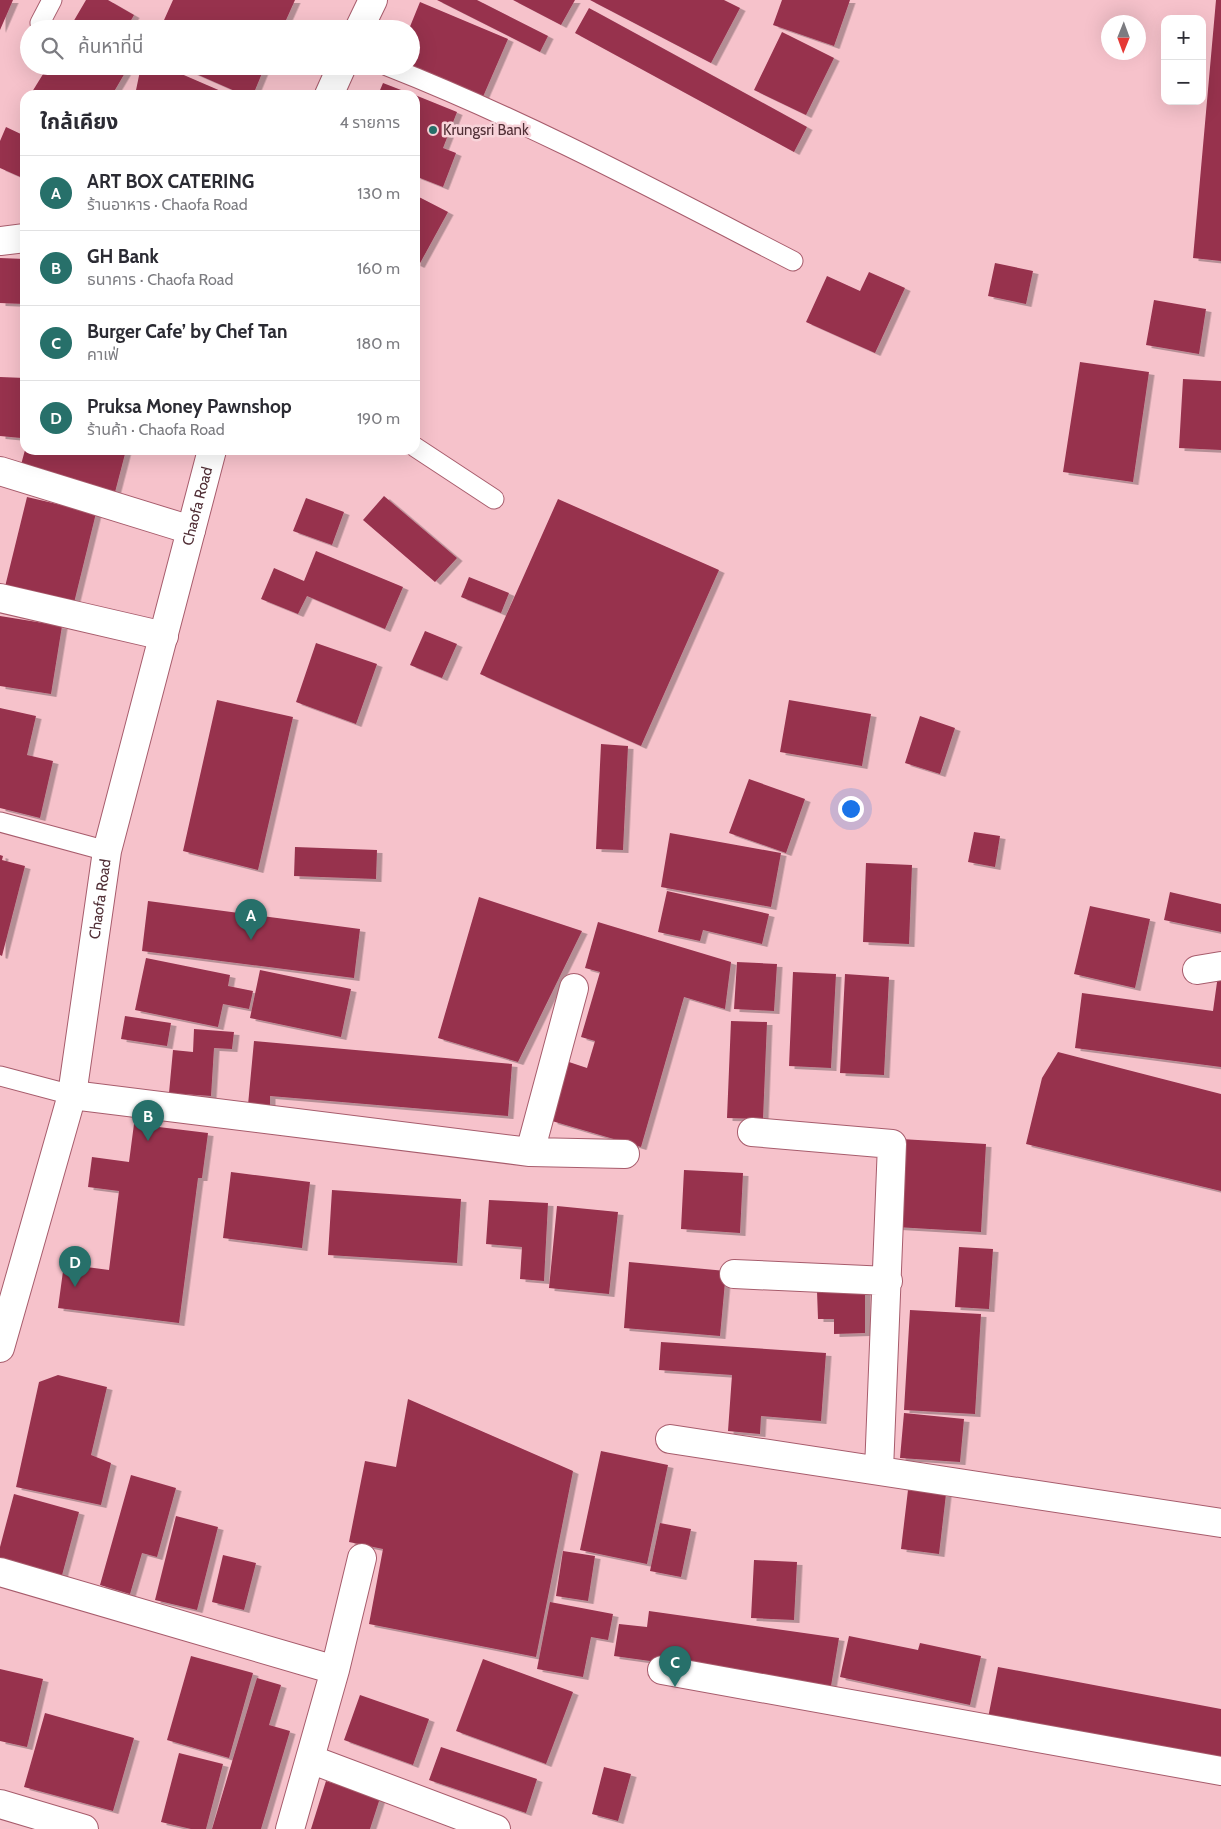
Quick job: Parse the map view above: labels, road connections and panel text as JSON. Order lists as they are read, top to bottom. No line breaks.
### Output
{"streets":{"street":["Chaofa Road"]},"places":["Krungsri Bank"],"north":"bottom","page":{"map_buttons":["+","−"],"search":"ค้นหาที่นี่","heading":["ใกล้เคียง","4 รายการ"],"list":[{"mark":"A","name":"ART BOX CATERING","note":"ร้านอาหาร · Chaofa Road","value":"130 m"},{"mark":"B","name":"GH Bank","note":"ธนาคาร · Chaofa Road","value":"160 m"},{"mark":"C","name":"Burger Cafe’ by Chef Tan","note":"คาเฟ่","value":"180 m"},{"mark":"D","name":"Pruksa Money Pawnshop","note":"ร้านค้า · Chaofa Road","value":"190 m"}],"pins":["A","B","D","C"]}}
